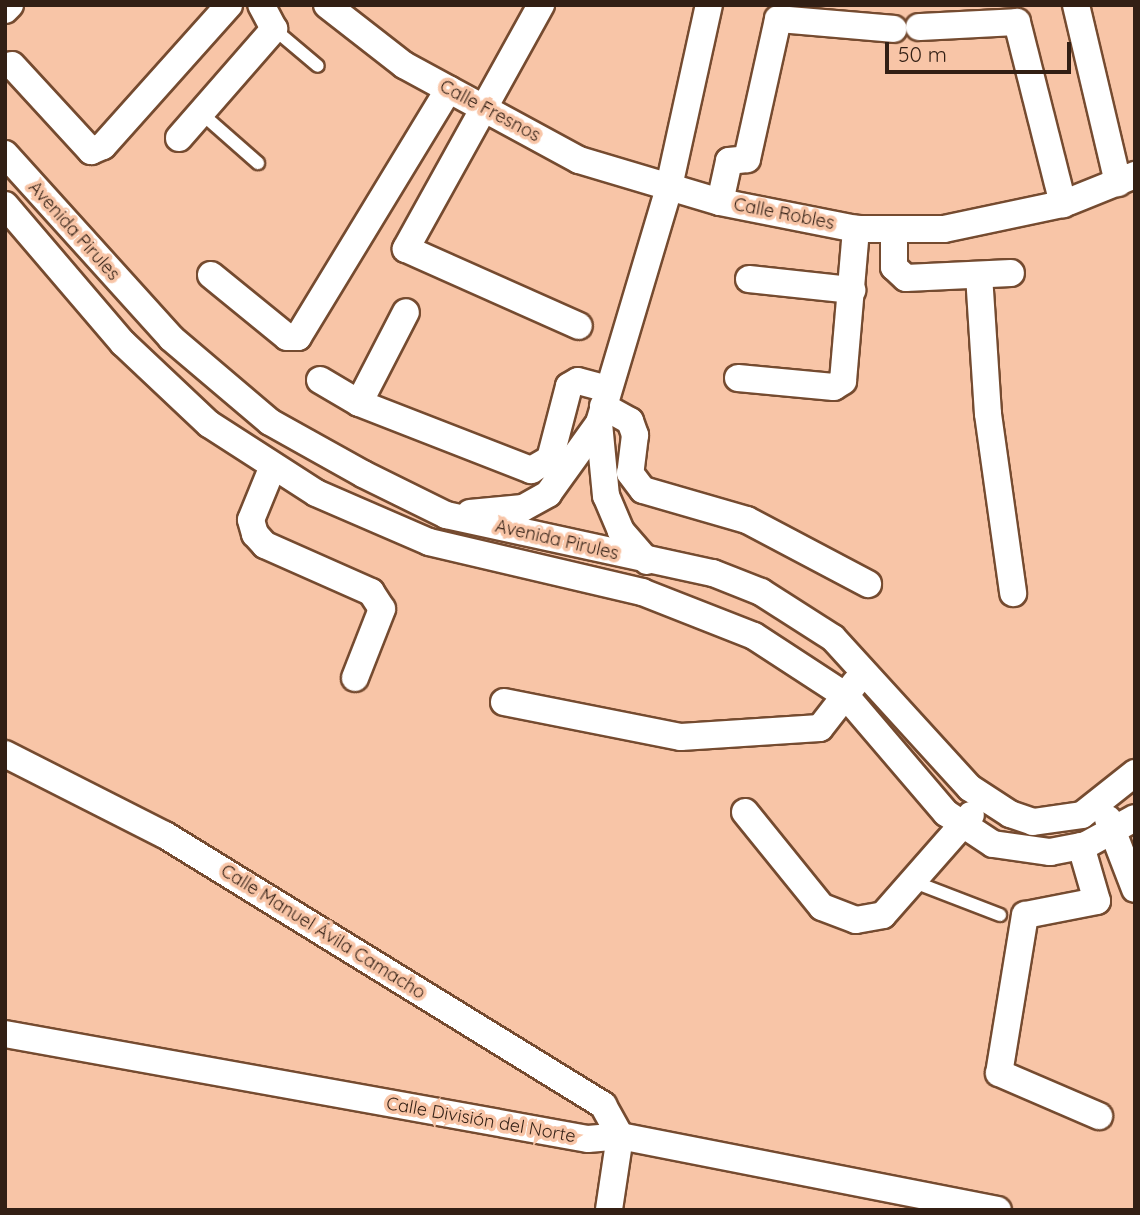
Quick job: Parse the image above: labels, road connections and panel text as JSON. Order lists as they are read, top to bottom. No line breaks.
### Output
{"streets":{"street":["Calle Fresnos","Calle Robles","Avenida Pirules","Calle Manuel Ávila Camacho","Calle División del Norte"]},"crossings":[["Calle Fresnos","Calle Robles"],["Calle Manuel Ávila Camacho","Calle División del Norte"]],"scale_bar":"50 m"}
